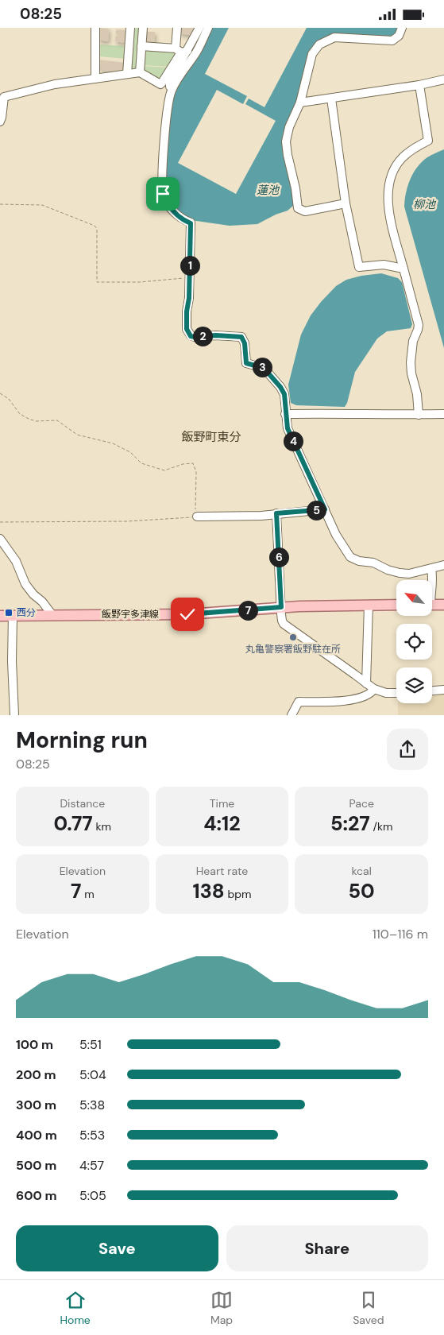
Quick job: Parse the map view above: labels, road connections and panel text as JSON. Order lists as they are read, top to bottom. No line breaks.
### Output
{"streets":{"main road":["飯野宇多津線"]},"districts":["飯野町東分"],"water":["蓮池","柳池"],"places":{"transit":["西分"],"other":["丸亀警察署飯野駐在所"]},"north":"top left","page":{"status":"08:25","pins":["1","2","3","4","5","6","7"],"heading":["Morning run","08:25"],"stats":[["Distance","0.77 km"],["Time","4:12"],["Pace","5:27 /km"],["Elevation","7 m"],["Heart rate","138 bpm"],["kcal","50"]],"chart":["Elevation","110–116 m"],"list":[{"name":"100 m","note":"5:51"},{"name":"200 m","note":"5:04"},{"name":"300 m","note":"5:38"},{"name":"400 m","note":"5:53"},{"name":"500 m","note":"4:57"},{"name":"600 m","note":"5:05"}],"buttons":["Save","Share"],"tabs":["Home","Map","Saved"]}}
